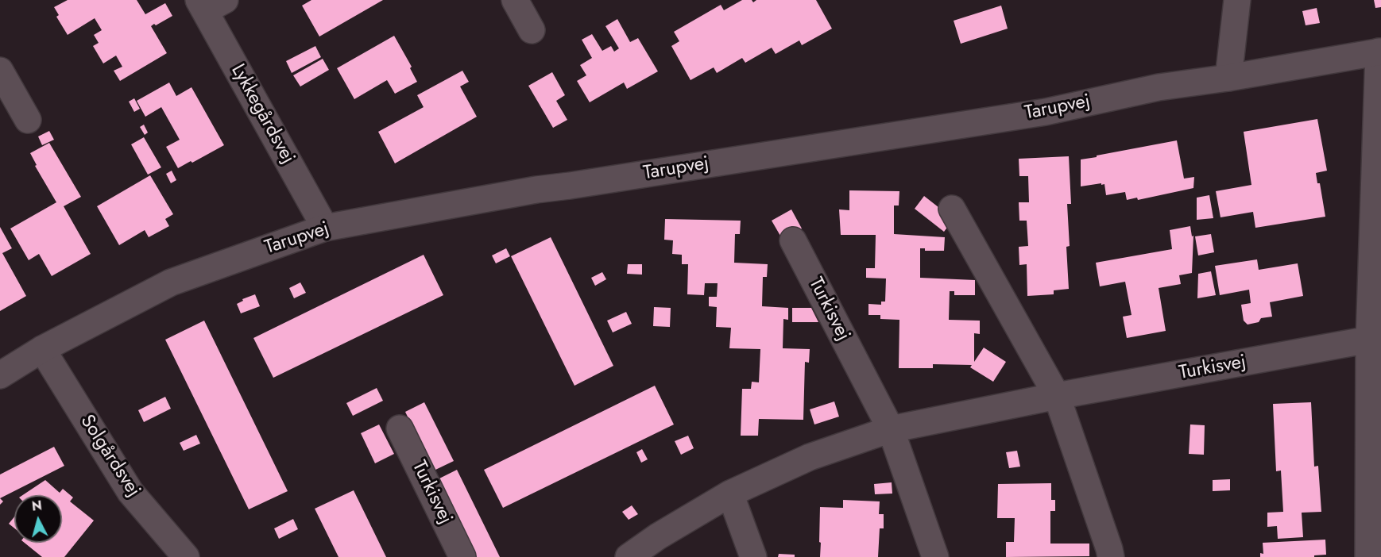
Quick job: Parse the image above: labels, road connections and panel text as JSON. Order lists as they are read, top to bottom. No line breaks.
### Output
{"streets":{"street":["Tarupvej","Lykkegårdsvej","Turkisvej","Solgårdsvej"]},"crossings":[["Tarupvej","Lykkegårdsvej"],["Tarupvej","Solgårdsvej"]],"north":"top"}
